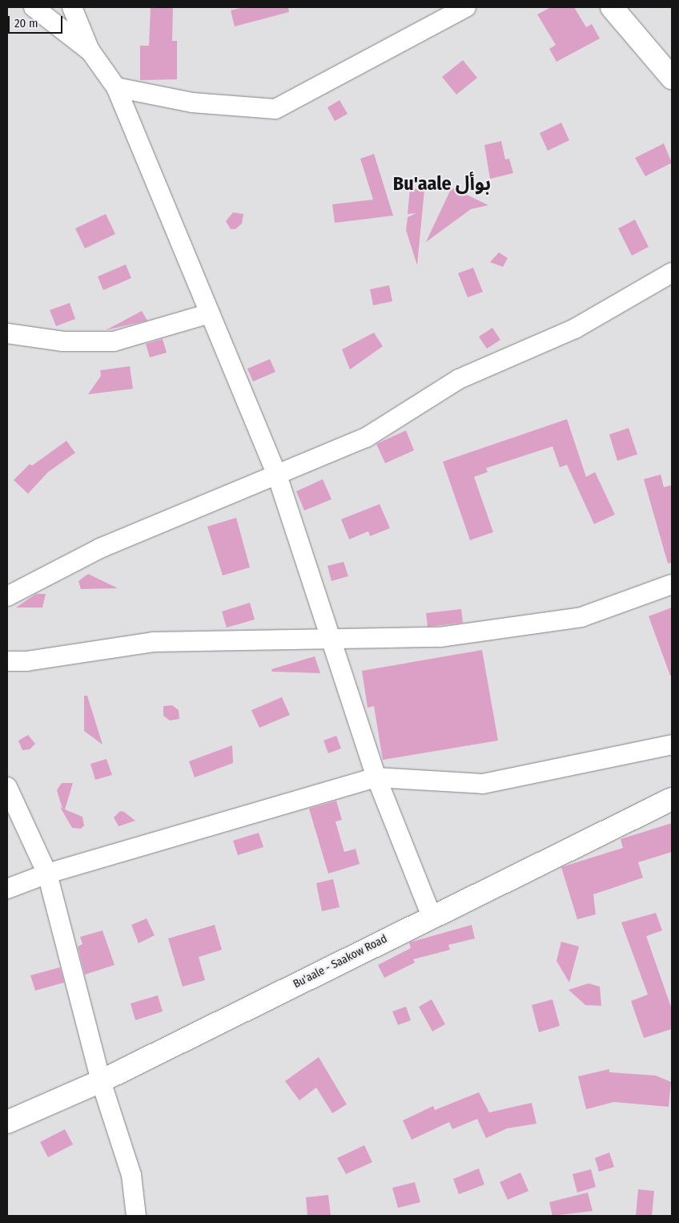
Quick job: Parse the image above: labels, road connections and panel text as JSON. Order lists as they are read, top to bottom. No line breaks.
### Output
{"streets":{"main road":["Bu'aale - Saakow Road"]},"districts":["Bu'aale بوأل"],"scale_bar":"20 m"}
